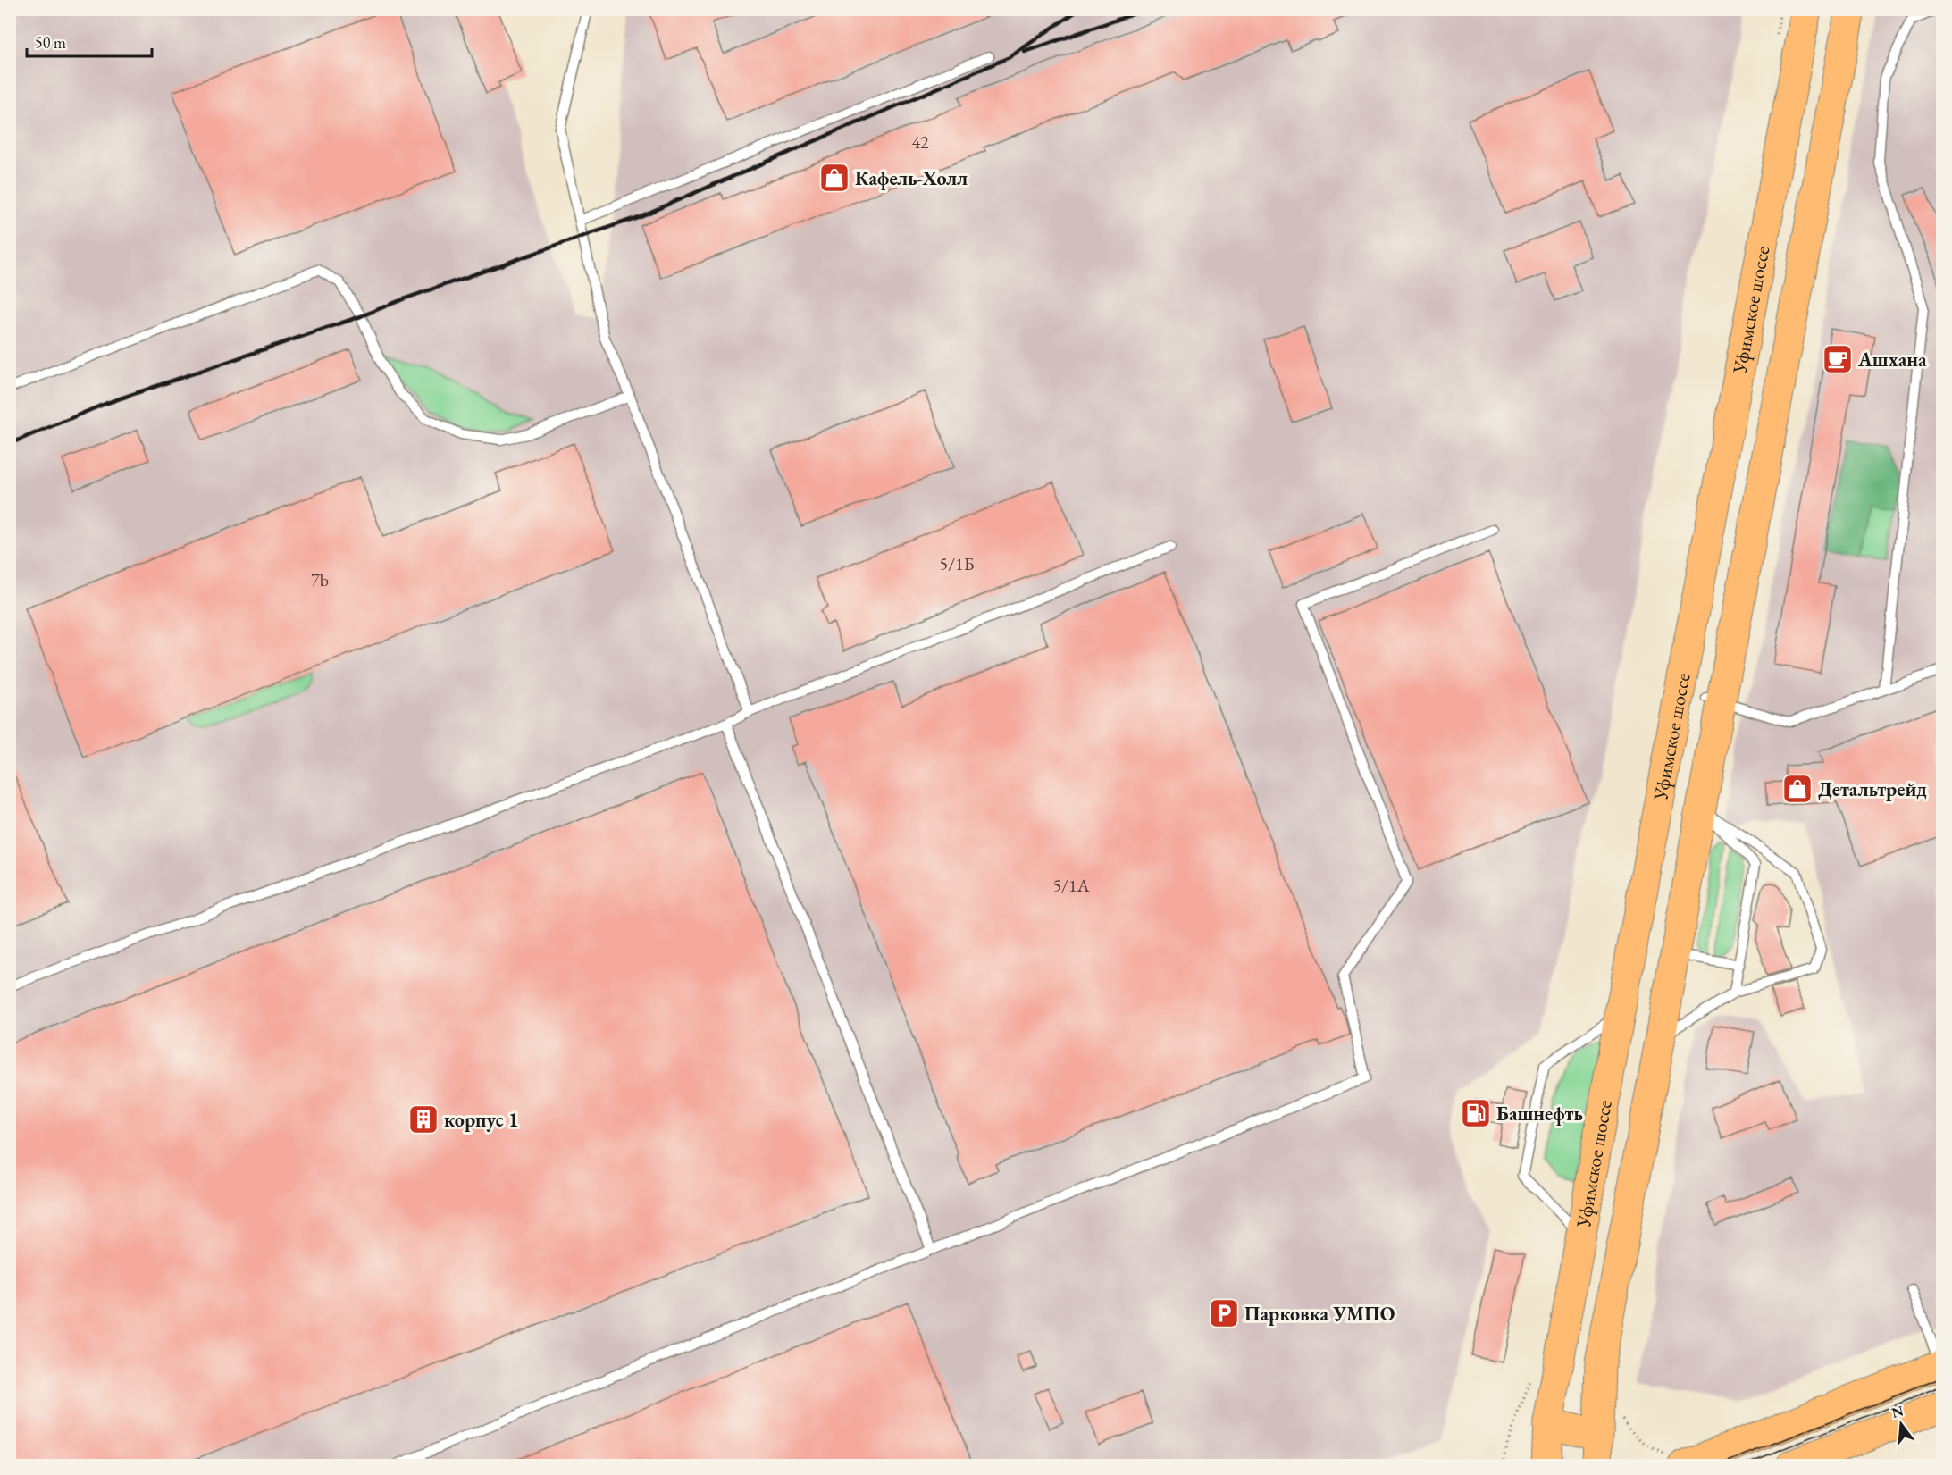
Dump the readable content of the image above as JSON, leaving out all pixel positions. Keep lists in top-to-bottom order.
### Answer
{
  "streets": {
    "main road": ["Уфимское шоссе"]
  },
  "places": {
    "shop": ["Кафель-Холл", "Детальтрейд"],
    "cafe": ["Ашхана"],
    "fuel station": ["Башнефть"],
    "building": ["корпус 1"],
    "parking": ["Парковка УМПО"]
  },
  "house_numbers": [
    "42",
    "5/1Б",
    "7b",
    "5/1А"
  ],
  "scale_bar": "50 m",
  "north": "top"
}
